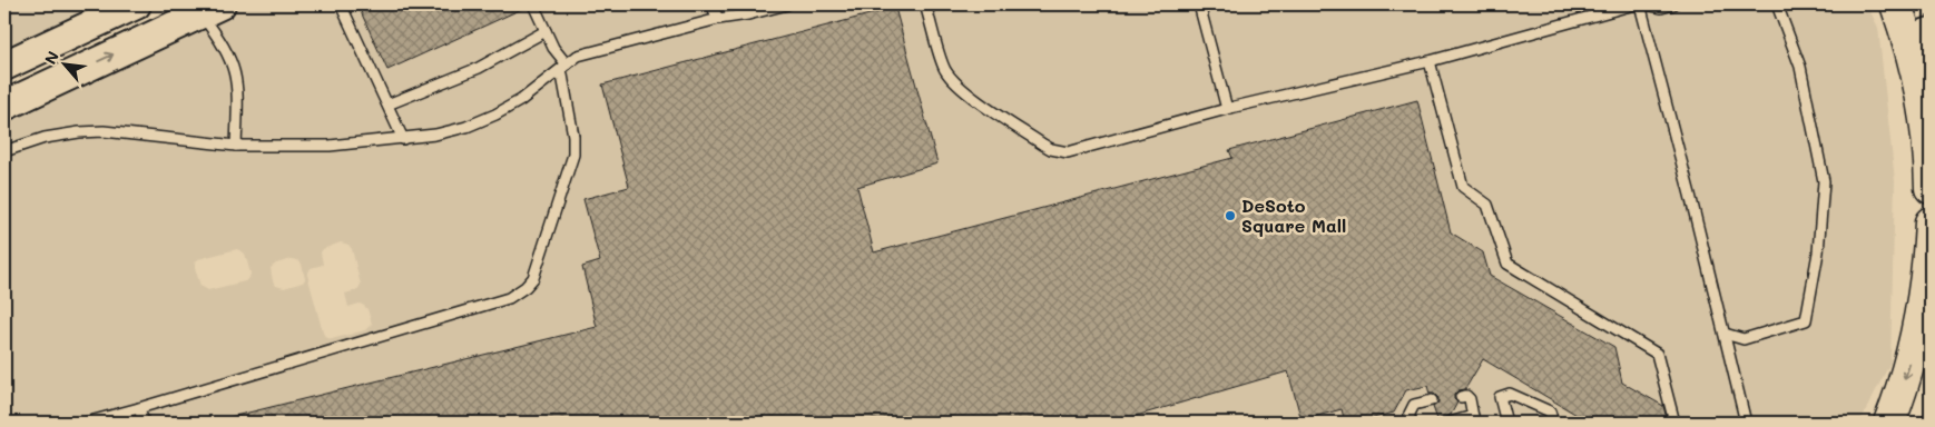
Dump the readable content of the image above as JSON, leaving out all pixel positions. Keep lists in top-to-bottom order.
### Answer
{
  "places": ["DeSoto Square Mall"],
  "north": "top left"
}
